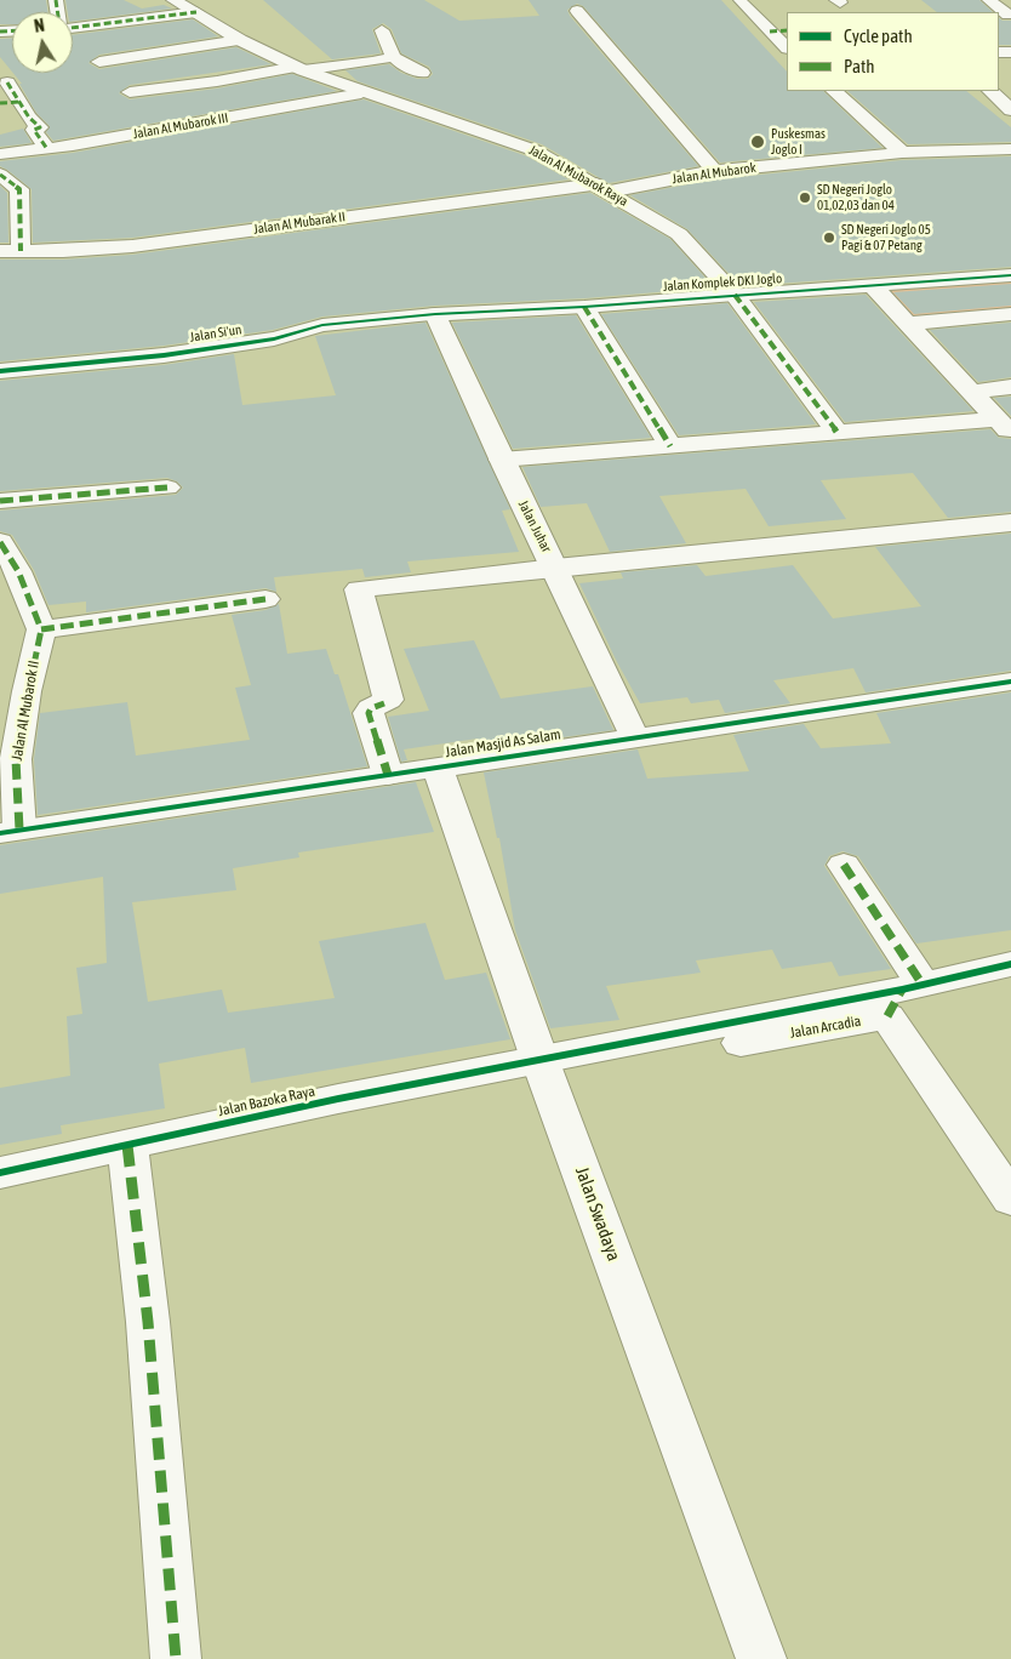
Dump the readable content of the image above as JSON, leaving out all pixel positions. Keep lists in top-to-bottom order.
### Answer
{
  "streets": {
    "street": [
      "Jalan Al Mubarok III",
      "Jalan Al Mubarok",
      "Jalan Al Mubarok Raya",
      "Jalan Al Mubarak II",
      "Jalan Komplek DKI Joglo",
      "Jalan Si'un",
      "Jalan Juhar",
      "Jalan Al Mubarok II",
      "Jalan Masjid As Salam",
      "Jalan Arcadia",
      "Jalan Bazoka Raya",
      "Jalan Swadaya"
    ]
  },
  "crossings": [
    ["Jalan Al Mubarok III", "Jalan Al Mubarok Raya"],
    ["Jalan Al Mubarok", "Jalan Al Mubarok Raya"],
    ["Jalan Al Mubarok", "Jalan Al Mubarak II"],
    ["Jalan Al Mubarok Raya", "Jalan Al Mubarak II"],
    ["Jalan Al Mubarok Raya", "Jalan Komplek DKI Joglo"],
    ["Jalan Komplek DKI Joglo", "Jalan Si'un"],
    ["Jalan Komplek DKI Joglo", "Jalan Juhar"],
    ["Jalan Si'un", "Jalan Juhar"],
    ["Jalan Juhar", "Jalan Masjid As Salam"],
    ["Jalan Al Mubarok II", "Jalan Masjid As Salam"],
    ["Jalan Masjid As Salam", "Jalan Swadaya"],
    ["Jalan Arcadia", "Jalan Bazoka Raya"],
    ["Jalan Arcadia", "Jalan Swadaya"],
    ["Jalan Bazoka Raya", "Jalan Swadaya"]
  ],
  "places": ["Puskesmas Joglo I", "SD Negeri Joglo 01,02,03 dan 04", "SD Negeri Joglo 05 Pagi & 07 Petang"],
  "legend": ["Cycle path", "Path"],
  "north": "top"
}
